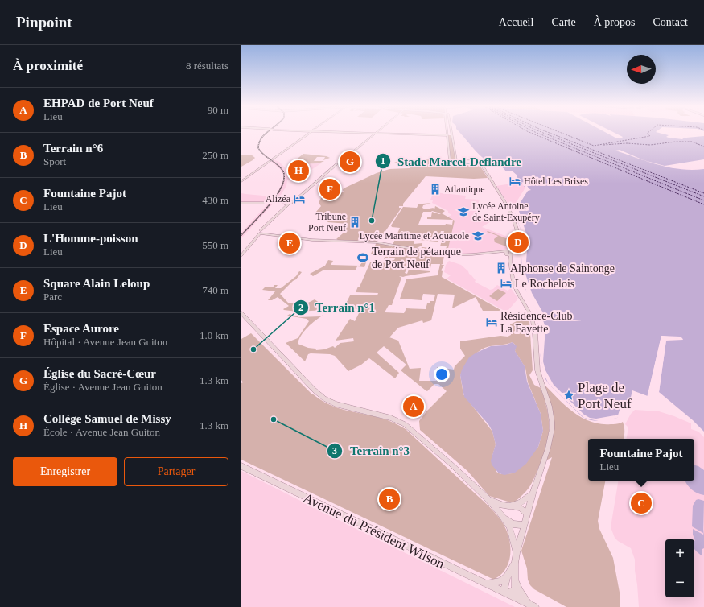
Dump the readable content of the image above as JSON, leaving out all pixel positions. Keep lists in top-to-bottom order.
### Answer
{
  "streets": {
    "street": ["Avenue du Président Wilson"]
  },
  "places": {
    "hotel": [
      "Hôtel Les Brises",
      "Alizéa",
      "Le Rochelois",
      "Résidence-Club La Fayette"
    ],
    "building": ["Atlantique", "Tribune Port Neuf", "Alphonse de Saintonge"],
    "school or university": ["Lycée Antoine de Saint-Exupéry", "Lycée Maritime et Aquacole"],
    "other": ["Stade Marcel-Deflandre", "Terrain n°1", "Terrain n°3"],
    "sports": ["Terrain de pétanque de Port Neuf"],
    "place": ["Plage de Port Neuf"]
  },
  "north": "left",
  "page": {
    "header": "Pinpoint",
    "nav": [
      "Accueil",
      "Carte",
      "À propos",
      "Contact"
    ],
    "heading": ["À proximité", "8 résultats"],
    "list": [
      {
        "mark": "A",
        "name": "EHPAD de Port Neuf",
        "note": "Lieu",
        "value": "90 m"
      },
      {
        "mark": "B",
        "name": "Terrain n°6",
        "note": "Sport",
        "value": "250 m"
      },
      {
        "mark": "C",
        "name": "Fountaine Pajot",
        "note": "Lieu",
        "value": "430 m"
      },
      {
        "mark": "D",
        "name": "L'Homme-poisson",
        "note": "Lieu",
        "value": "550 m"
      },
      {
        "mark": "E",
        "name": "Square Alain Leloup",
        "note": "Parc",
        "value": "740 m"
      },
      {
        "mark": "F",
        "name": "Espace Aurore",
        "note": "Hôpital · Avenue Jean Guiton",
        "value": "1.0 km"
      },
      {
        "mark": "G",
        "name": "Église du Sacré-Cœur",
        "note": "Église · Avenue Jean Guiton",
        "value": "1.3 km"
      },
      {
        "mark": "H",
        "name": "Collège Samuel de Missy",
        "note": "École · Avenue Jean Guiton",
        "value": "1.3 km"
      }
    ],
    "pins": [
      "G",
      "H",
      "F",
      "D",
      "E",
      "A",
      "B",
      "C"
    ],
    "popup": ["Fountaine Pajot", "Lieu"],
    "buttons": ["Enregistrer", "Partager"],
    "map_buttons": ["+", "−"]
  }
}
